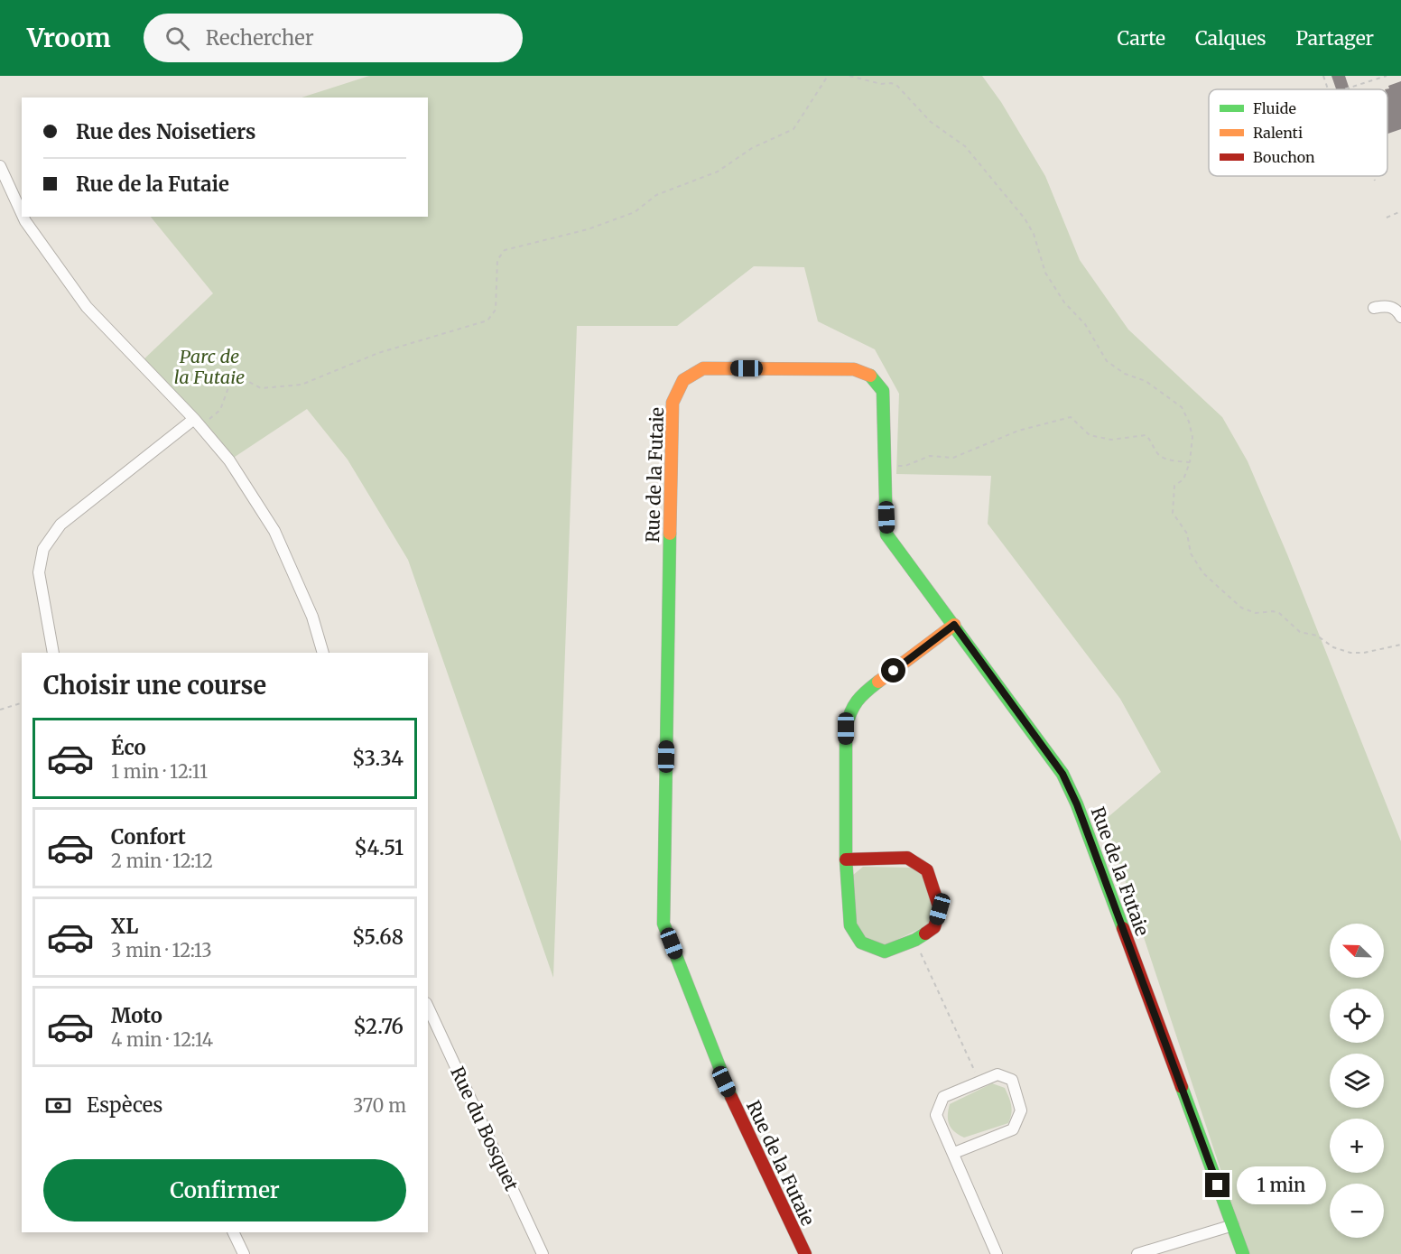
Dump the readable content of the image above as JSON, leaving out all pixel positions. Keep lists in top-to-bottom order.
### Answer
{
  "streets": {
    "street": ["Rue de la Futaie", "Rue du Bosquet"]
  },
  "parks": ["Parc de la Futaie"],
  "legend": ["Fluide", "Ralenti", "Bouchon"],
  "north": "top left",
  "page": {
    "header": "Vroom",
    "search": "Rechercher",
    "nav": ["Carte", "Calques", "Partager"],
    "banner": ["Rue des Noisetiers", "Rue de la Futaie"],
    "heading": "Choisir une course",
    "list": [
      {
        "name": "Éco",
        "note": "1 min · 12:11",
        "value": "$3.34"
      },
      {
        "name": "Confort",
        "note": "2 min · 12:12",
        "value": "$4.51"
      },
      {
        "name": "XL",
        "note": "3 min · 12:13",
        "value": "$5.68"
      },
      {
        "name": "Moto",
        "note": "4 min · 12:14",
        "value": "$2.76"
      }
    ],
    "map_buttons": ["+", "−"],
    "pay": ["Espèces", "370 m"],
    "buttons": "Confirmer",
    "bubble": "1 min"
  }
}
